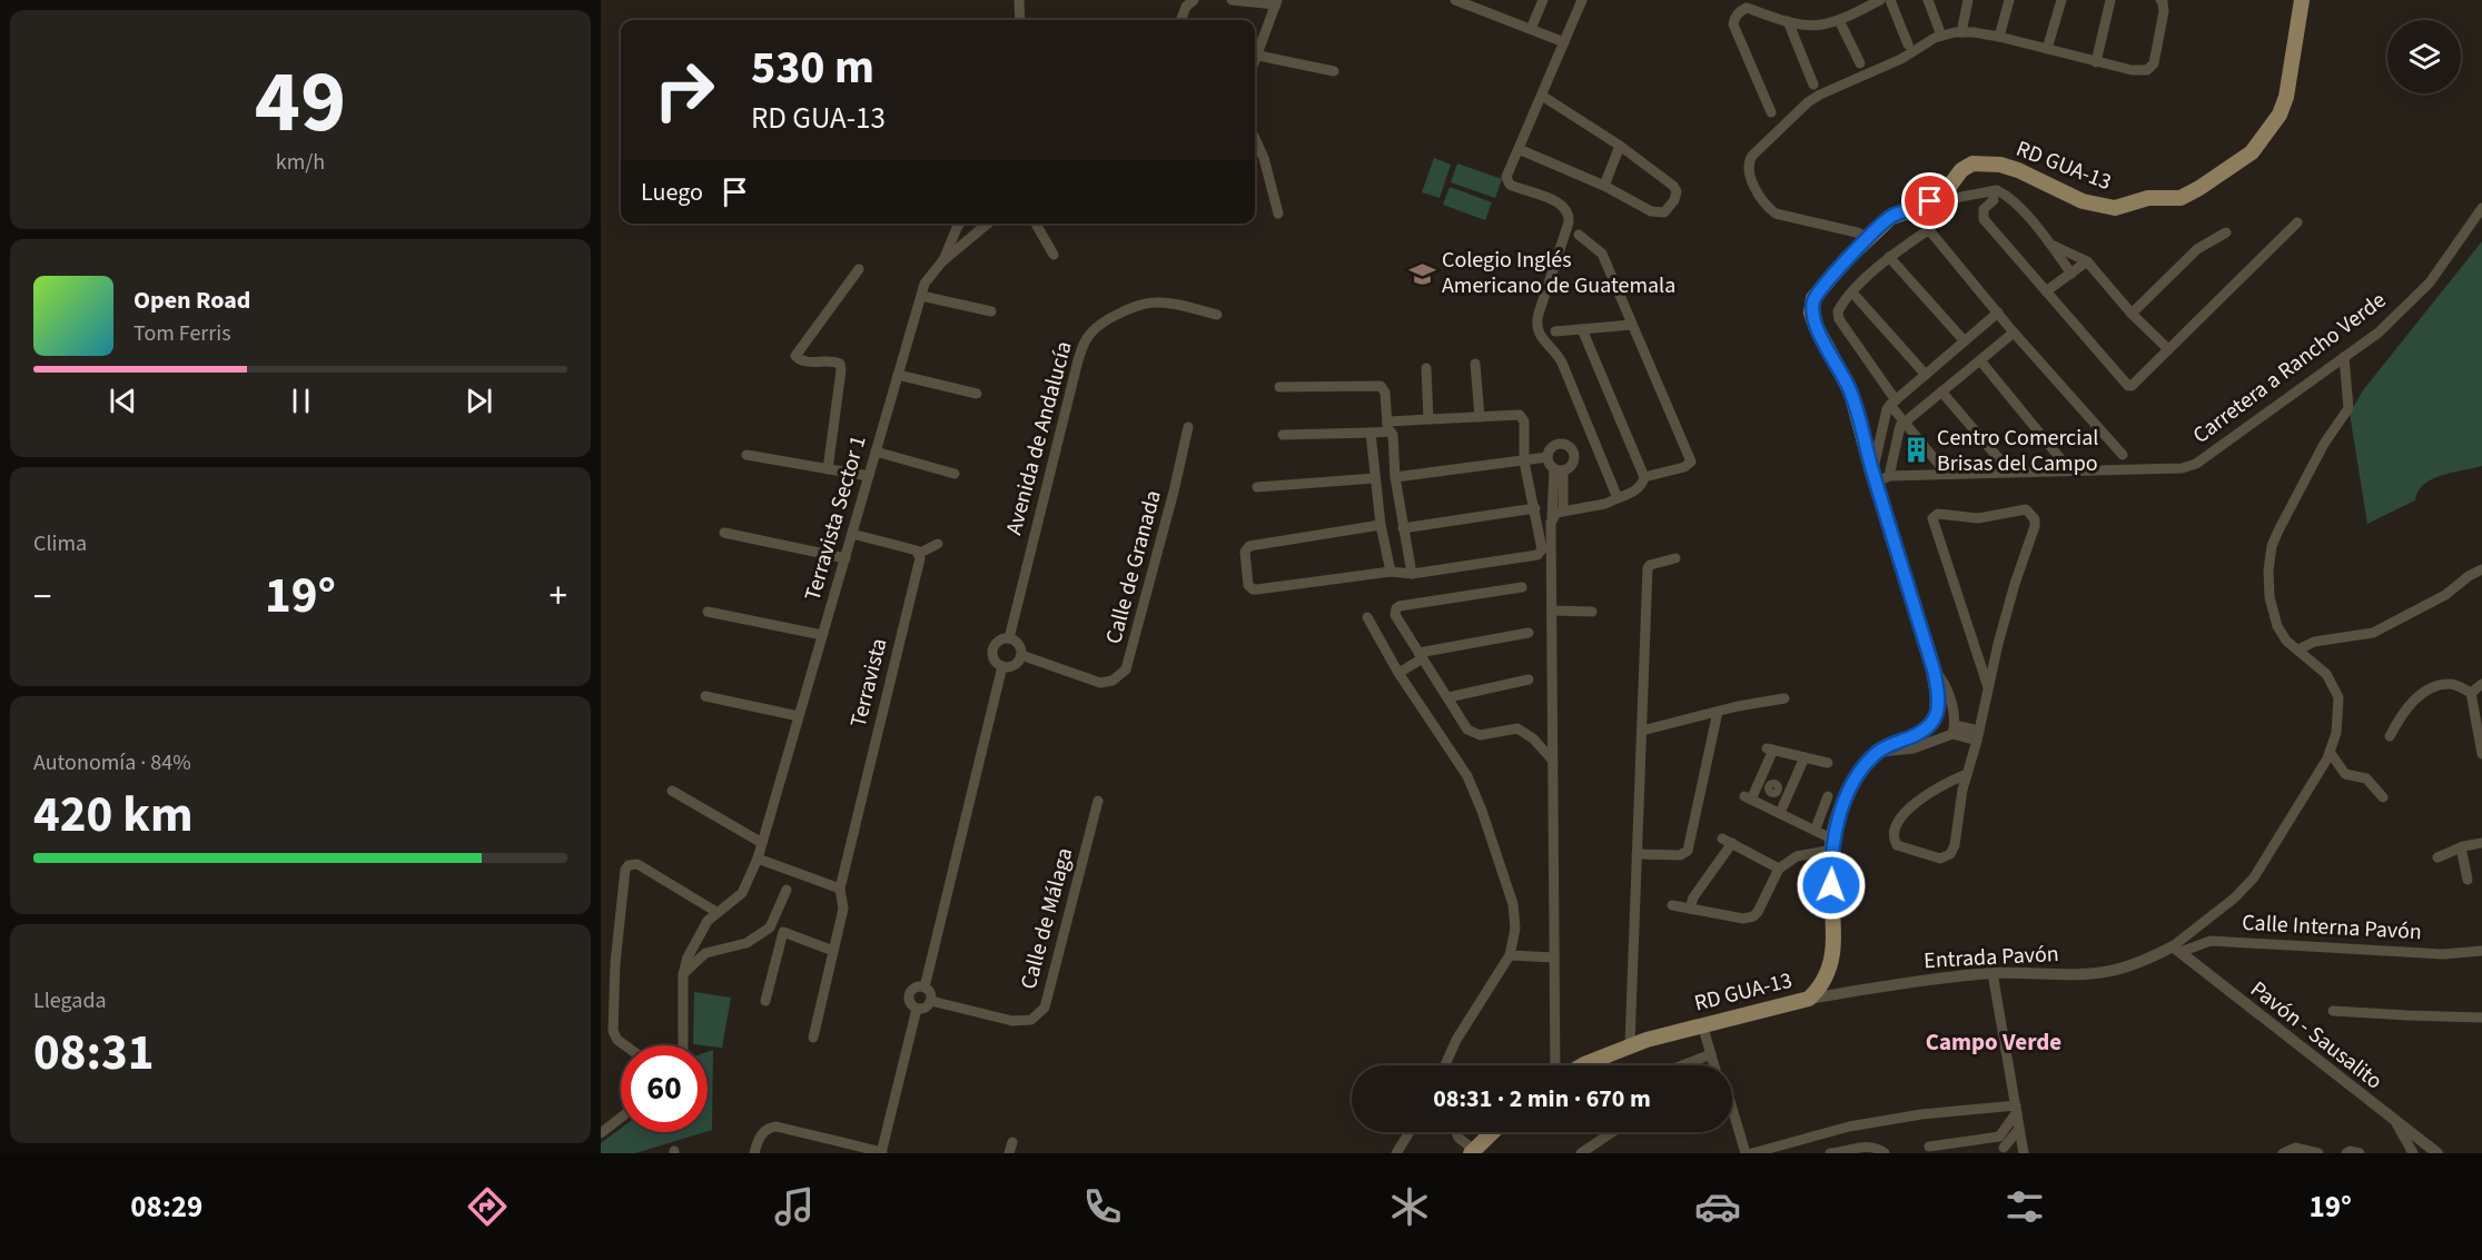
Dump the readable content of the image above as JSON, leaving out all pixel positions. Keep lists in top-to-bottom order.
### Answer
{
  "streets": {
    "main road": ["RD GUA-13"],
    "street": [
      "Carretera a Rancho Verde",
      "Avenida de Andalucía",
      "Terravista Sector 1",
      "Calle de Granada",
      "Terravista",
      "Calle de Málaga",
      "Calle Interna Pavón",
      "Entrada Pavón",
      "Pavón - Sausalito"
    ]
  },
  "crossings": [
    ["RD GUA-13", "Carretera a Rancho Verde"],
    ["RD GUA-13", "Entrada Pavón"],
    ["Avenida de Andalucía", "Calle de Granada"],
    ["Calle Interna Pavón", "Entrada Pavón"],
    ["Calle Interna Pavón", "Pavón - Sausalito"],
    ["Entrada Pavón", "Pavón - Sausalito"]
  ],
  "districts": ["Campo Verde"],
  "places": {
    "school or university": ["Colegio Inglés Americano de Guatemala"],
    "building": ["Centro Comercial Brisas del Campo"]
  },
  "page": {
    "tile": [
      ["49", "km/h"],
      "Clima",
      ["Autonomía · 84%", "420 km"],
      ["Llegada", "08:31"]
    ],
    "turn": ["530 m", "RD GUA-13"],
    "then": "Luego",
    "song": ["Open Road", "Tom Ferris"],
    "heat": ["−", "19°", "+"],
    "limit": "60",
    "trip": "08:31 · 2 min · 670 m",
    "tabs": ["08:29", "19°"]
  }
}
